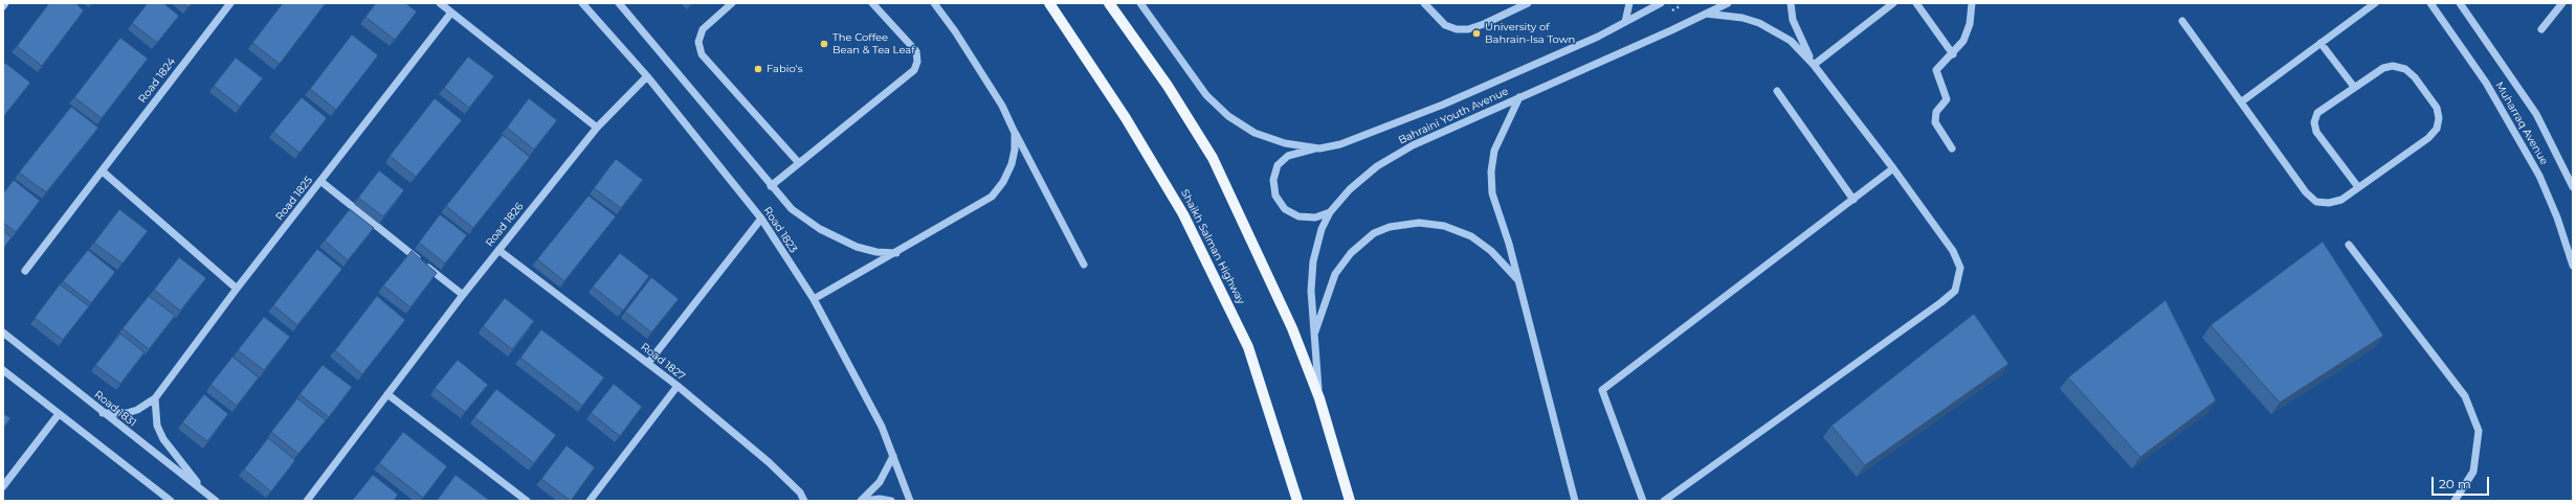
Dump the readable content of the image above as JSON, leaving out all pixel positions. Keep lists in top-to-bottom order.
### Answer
{
  "streets": {
    "main road": ["Shaikh Salman Highway"],
    "street": [
      "Road 1824",
      "Bahraini Youth Avenue",
      "Muharraq Avenue",
      "Road 1825",
      "Road 1826",
      "Road 1823",
      "Road 1827",
      "Road 1831"
    ]
  },
  "crossings": [
    ["Road 1825", "Road 1831"],
    ["Road 1826", "Road 1823"],
    ["Road 1826", "Road 1827"]
  ],
  "places": ["University of Bahrain-Isa Town", "The Coffee Bean & Tea Leaf", "Fabio's"],
  "scale_bar": "20 m"
}
